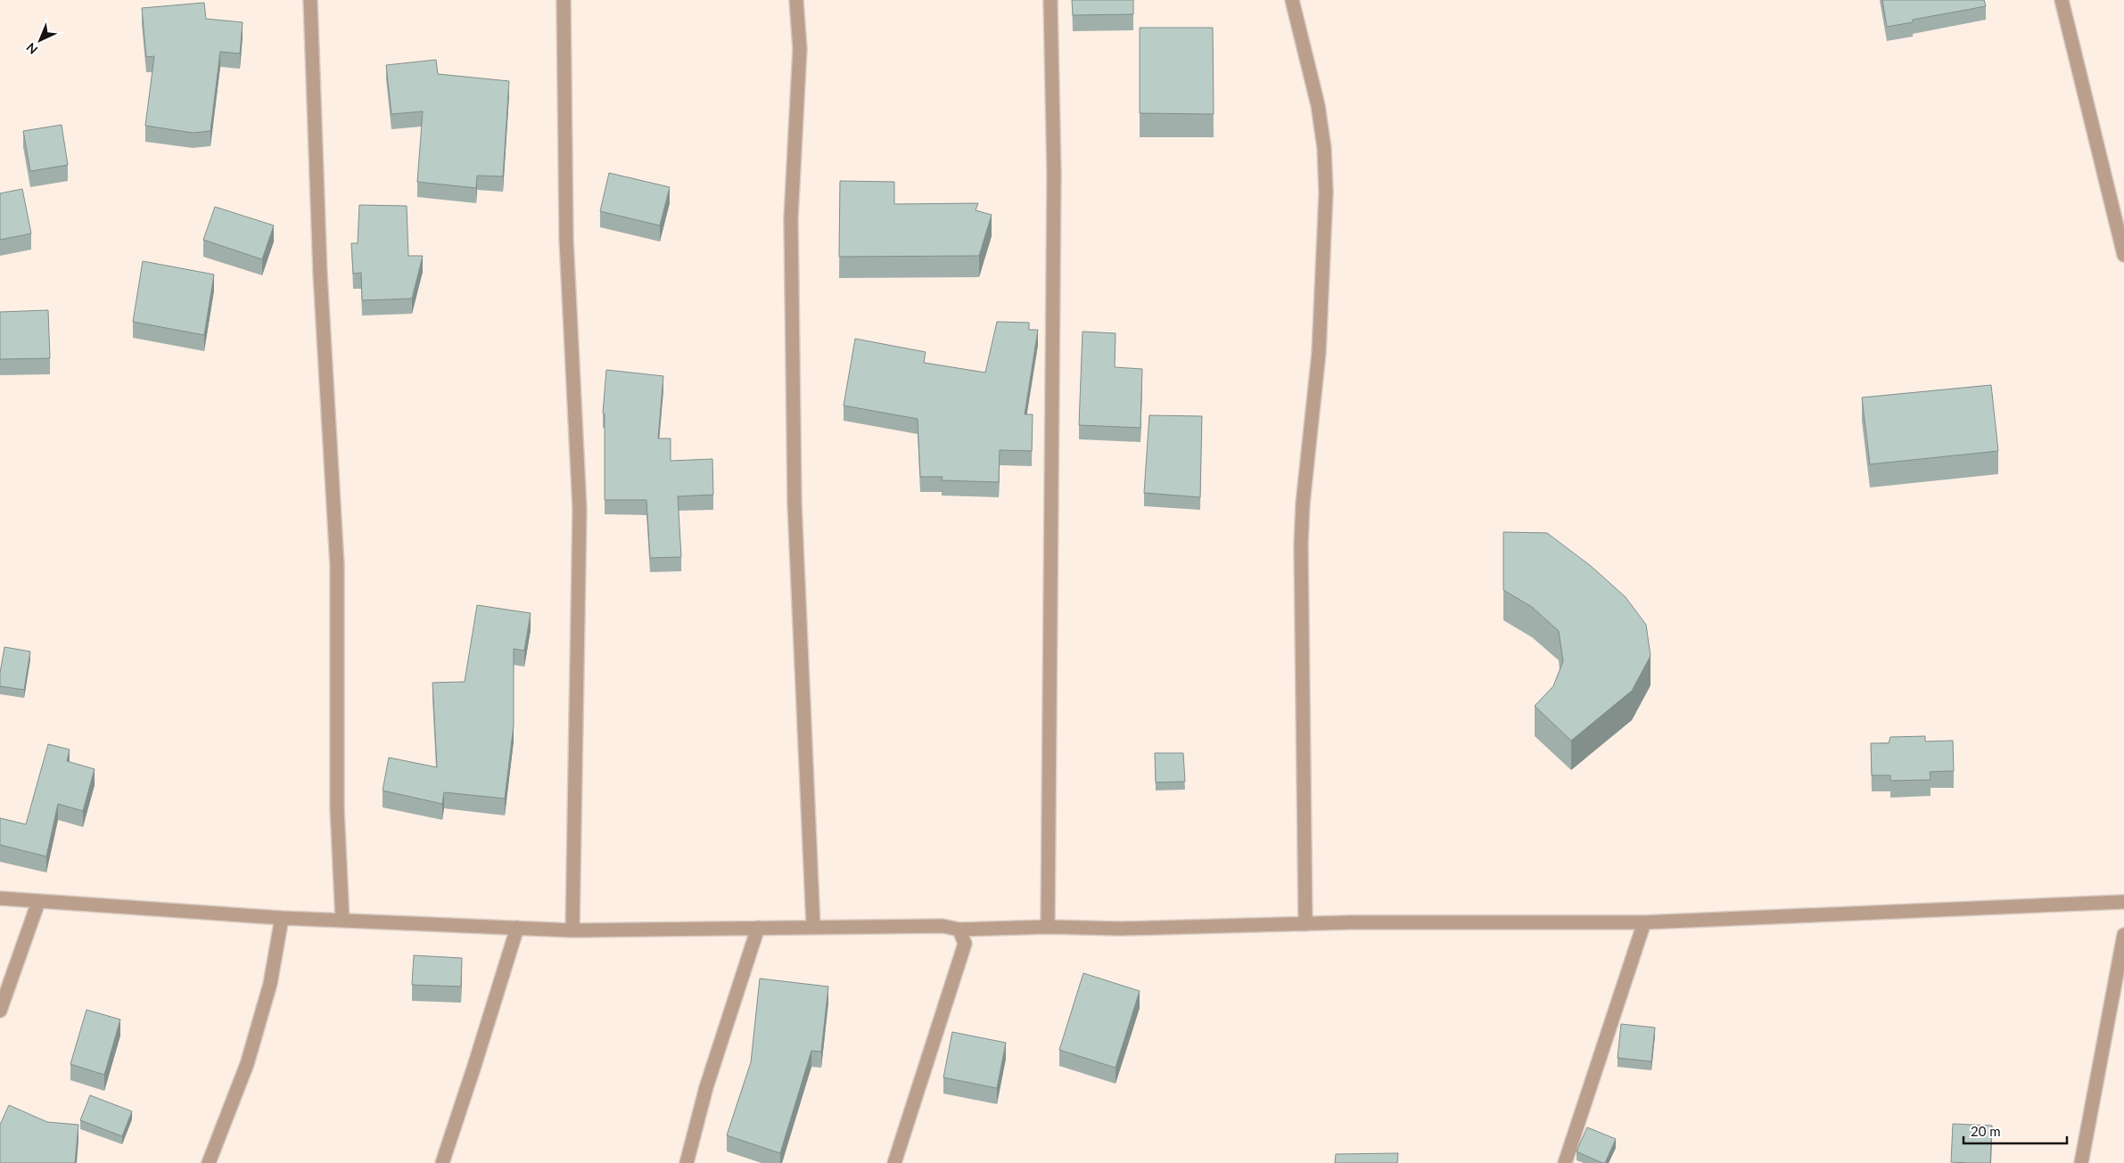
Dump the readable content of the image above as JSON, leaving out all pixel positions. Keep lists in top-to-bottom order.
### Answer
{
  "scale_bar": "20 m",
  "north": "bottom left"
}
